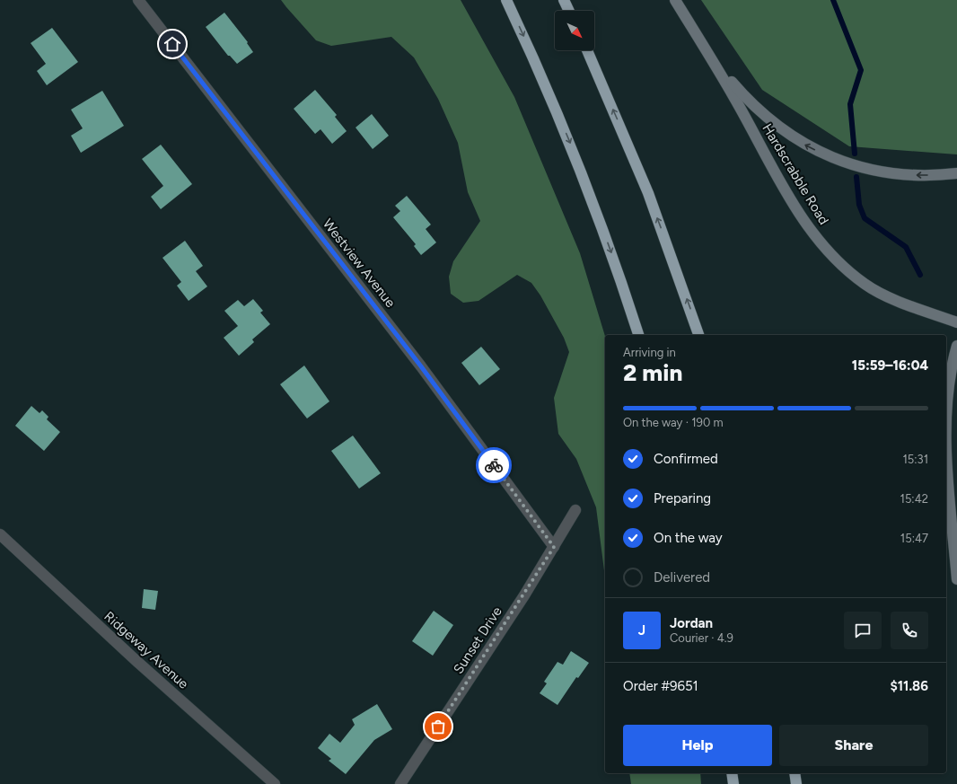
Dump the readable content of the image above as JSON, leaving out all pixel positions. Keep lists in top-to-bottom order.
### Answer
{
  "streets": {
    "main road": ["Hardscrabble Road"],
    "street": ["Westview Avenue", "Sunset Drive", "Ridgeway Avenue"]
  },
  "crossings": [
    ["Westview Avenue", "Sunset Drive"]
  ],
  "north": "bottom right",
  "page": {
    "heading": ["2 min", "Arriving in", "15:59–16:04"],
    "panel": [
      "Jordan",
      "Courier · 4.9",
      "Order #9651",
      "$11.86"
    ],
    "bar": "On the way · 190 m",
    "list": [
      ["Confirmed", "15:31"],
      ["Preparing", "15:42"],
      ["On the way", "15:47"],
      "Delivered"
    ],
    "round": "J",
    "buttons": ["Help", "Share"]
  }
}
